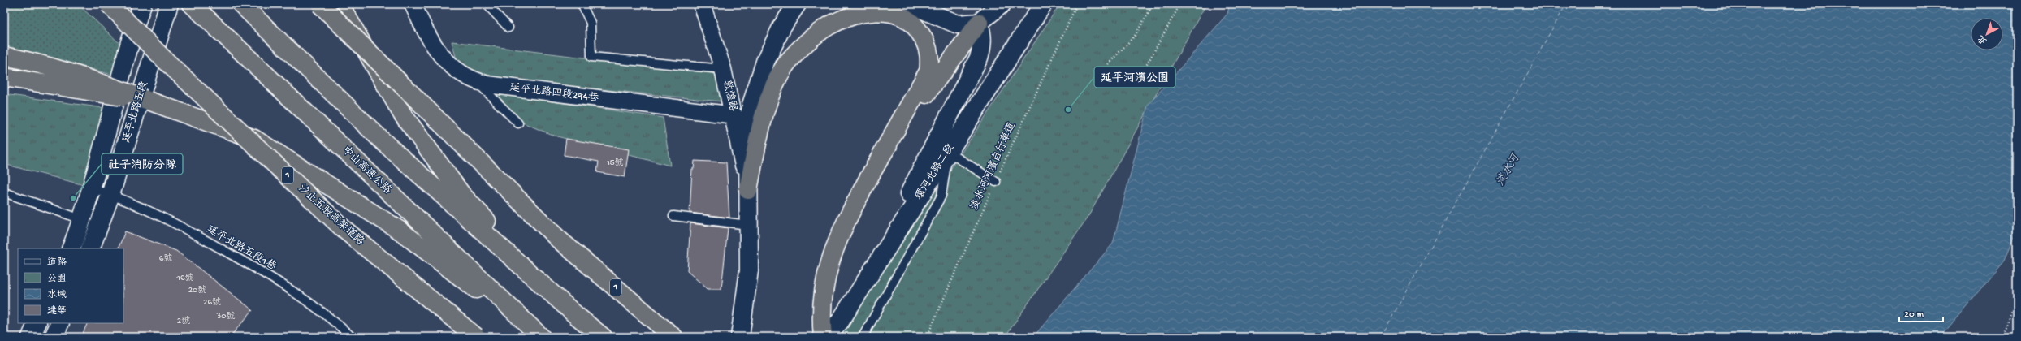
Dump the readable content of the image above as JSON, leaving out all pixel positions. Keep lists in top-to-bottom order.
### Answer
{
  "streets": {
    "highway": ["中山高速公路", "1", "汐止五股高架道路"],
    "main road": ["延平北路五段", "環河北路二段"],
    "street": ["延平北路四段294巷", "敦煌路"],
    "lane": ["延平北路五段1巷"],
    "path": ["淡水河河濱自行車道"]
  },
  "crossings": [
    ["延平北路四段294巷", "敦煌路"],
    ["延平北路五段", "延平北路五段1巷"]
  ],
  "water": ["淡水河"],
  "places": ["延平河濱公園", "社子消防分隊"],
  "house_numbers": [
    "15號",
    "6號",
    "16號",
    "20號",
    "26號",
    "30號",
    "2號"
  ],
  "legend": [
    "道路",
    "公園",
    "水域",
    "建築"
  ],
  "scale_bar": "20 m",
  "north": "bottom left"
}
